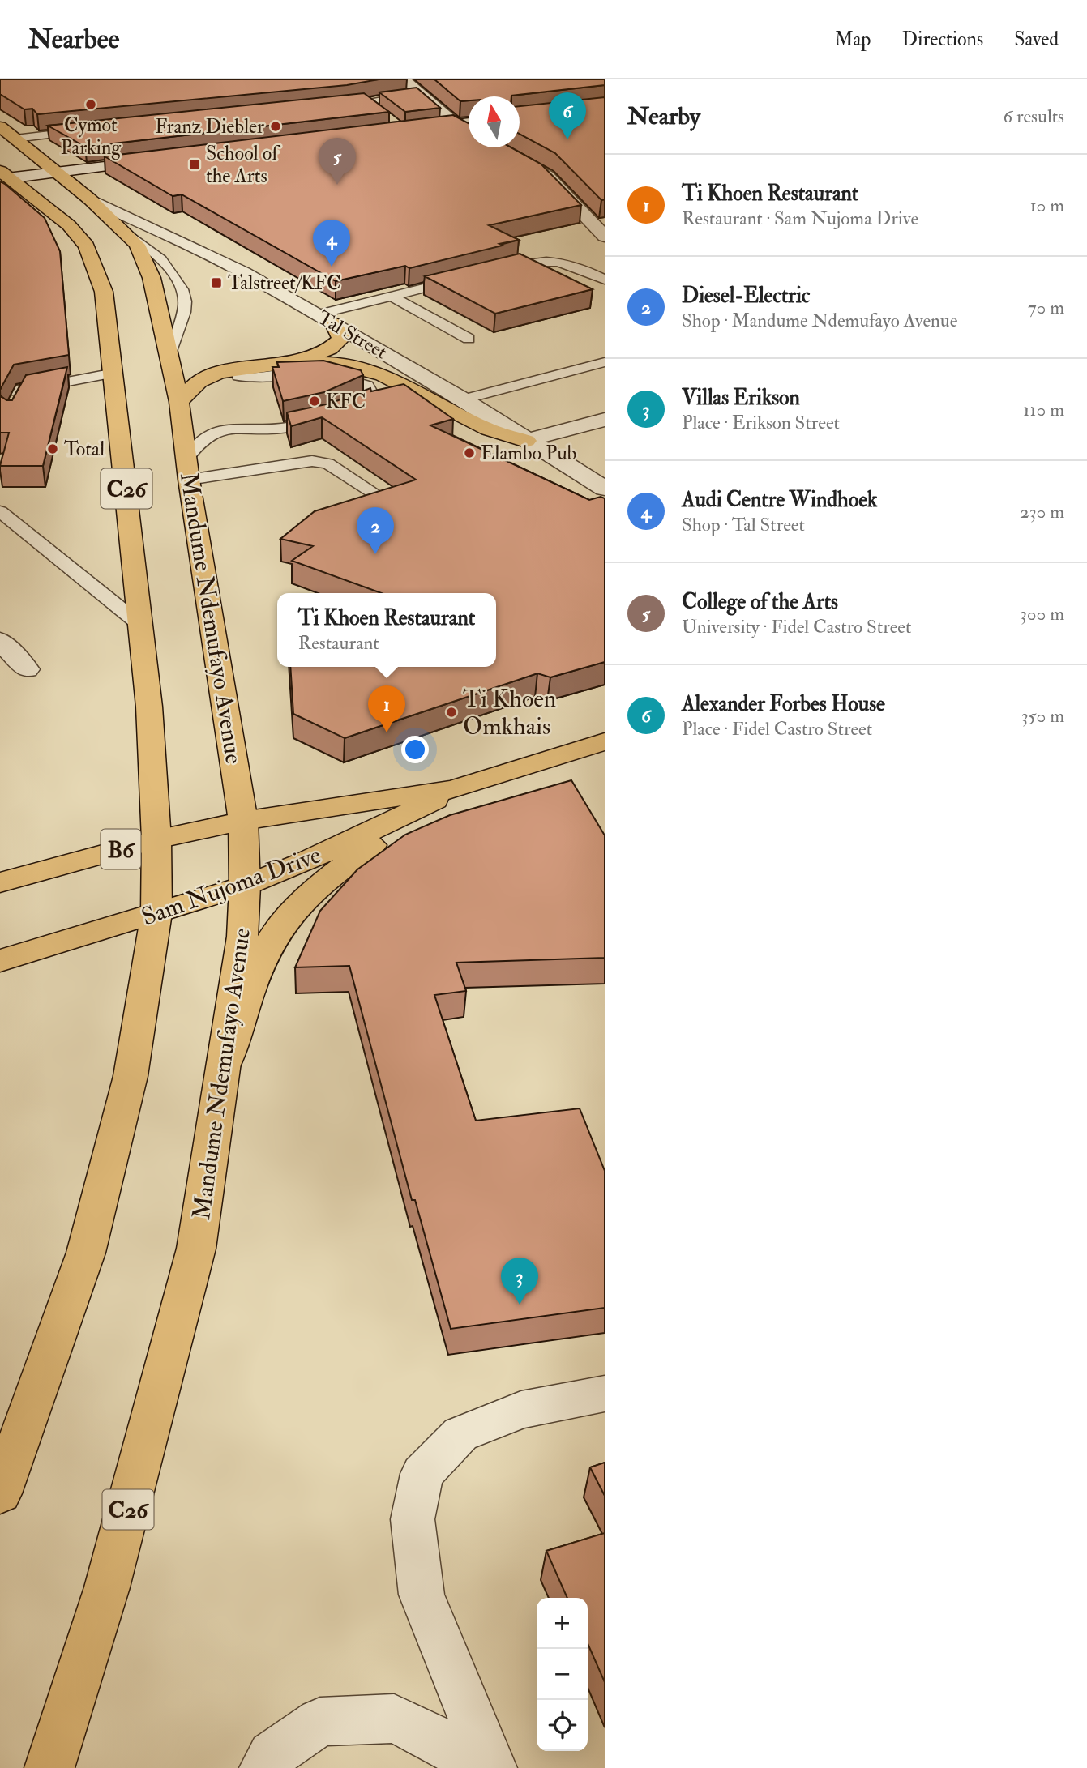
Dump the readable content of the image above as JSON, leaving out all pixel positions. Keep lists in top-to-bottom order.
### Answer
{
  "streets": {
    "main road": [
      "C26",
      "Mandume Ndemufayo Avenue",
      "B6",
      "Sam Nujoma Drive"
    ],
    "street": ["Tal Street"]
  },
  "crossings": [
    ["Tal Street", "Mandume Ndemufayo Avenue"],
    ["C26", "Sam Nujoma Drive"],
    ["Mandume Ndemufayo Avenue", "Sam Nujoma Drive"]
  ],
  "places": {
    "other": [
      "Cymot Parking",
      "Franz Diebler",
      "KFC",
      "Total",
      "Elambo Pub",
      "Ti Khoen Omkhais"
    ],
    "transit": ["School of the Arts", "Talstreet/KFC"]
  },
  "north": "top",
  "page": {
    "header": "Nearbee",
    "nav": ["Map", "Directions", "Saved"],
    "heading": ["Nearby", "6 results"],
    "pins": [
      "6",
      "5",
      "4",
      "2",
      "1",
      "3"
    ],
    "list": [
      {
        "mark": "1",
        "name": "Ti Khoen Restaurant",
        "note": "Restaurant · Sam Nujoma Drive",
        "value": "10 m"
      },
      {
        "mark": "2",
        "name": "Diesel-Electric",
        "note": "Shop · Mandume Ndemufayo Avenue",
        "value": "70 m"
      },
      {
        "mark": "3",
        "name": "Villas Erikson",
        "note": "Place · Erikson Street",
        "value": "110 m"
      },
      {
        "mark": "4",
        "name": "Audi Centre Windhoek",
        "note": "Shop · Tal Street",
        "value": "230 m"
      },
      {
        "mark": "5",
        "name": "College of the Arts",
        "note": "University · Fidel Castro Street",
        "value": "300 m"
      },
      {
        "mark": "6",
        "name": "Alexander Forbes House",
        "note": "Place · Fidel Castro Street",
        "value": "350 m"
      }
    ],
    "popup": ["Ti Khoen Restaurant", "Restaurant"],
    "map_buttons": ["+", "−"]
  }
}
